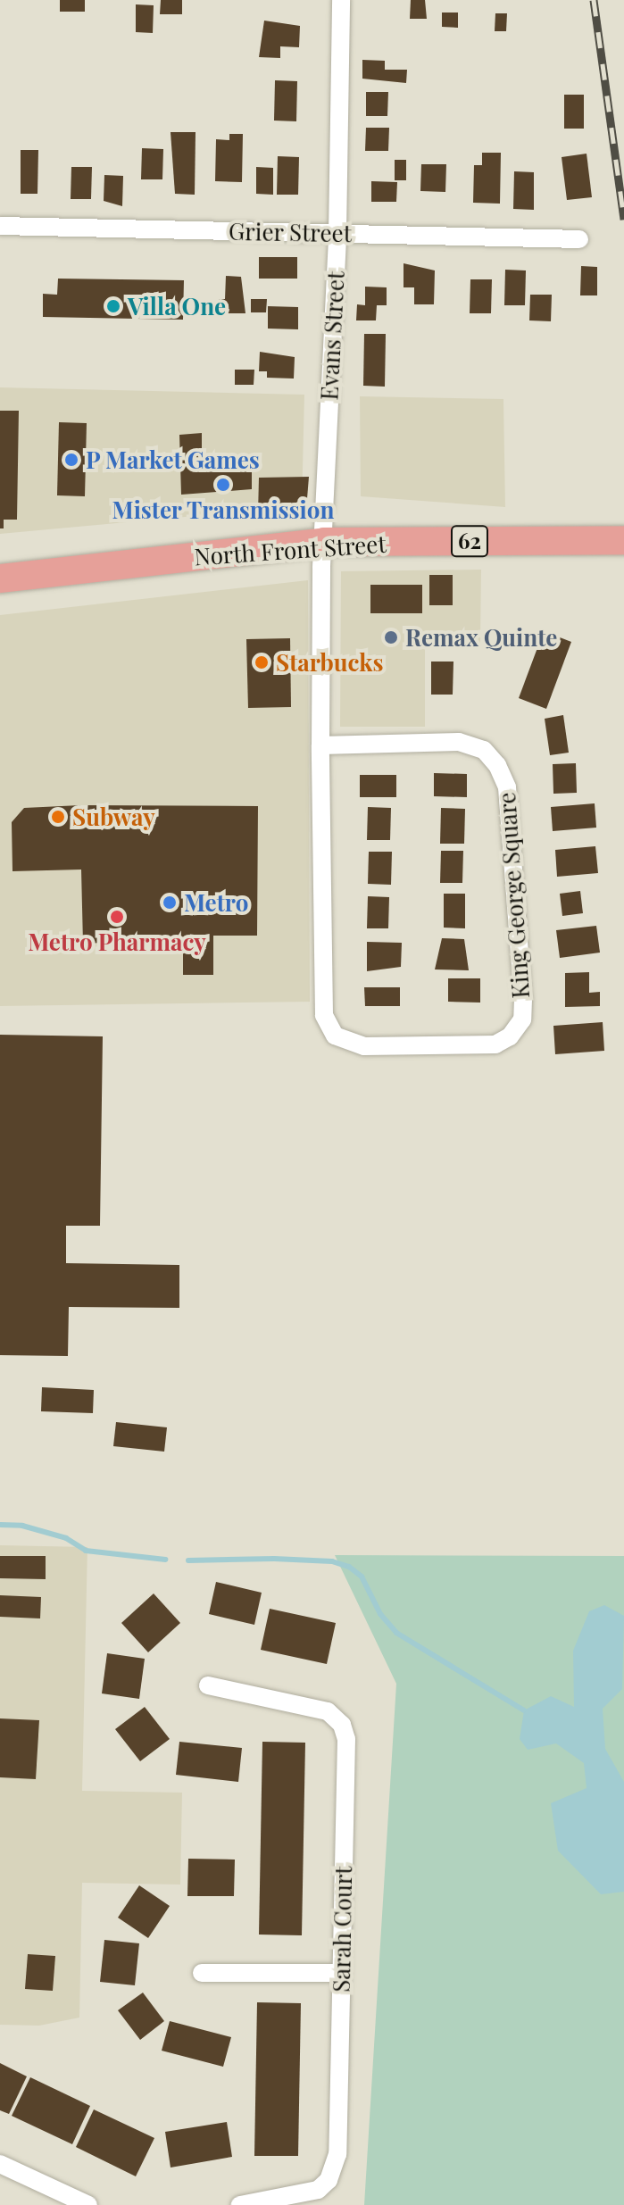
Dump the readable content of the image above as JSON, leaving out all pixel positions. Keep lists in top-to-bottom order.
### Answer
{
  "streets": {
    "main road": ["62", "North Front Street"],
    "street": [
      "Grier Street",
      "Evans Street",
      "King George Square",
      "Sarah Court"
    ]
  },
  "crossings": [
    ["Grier Street", "Evans Street"],
    ["Evans Street", "North Front Street"],
    ["Evans Street", "King George Square"],
    ["North Front Street", "King George Square"]
  ],
  "places": [
    "Villa One",
    "P Market Games",
    "Mister Transmission",
    "Remax Quinte",
    "Starbucks",
    "Subway",
    "Metro",
    "Metro Pharmacy"
  ]
}
